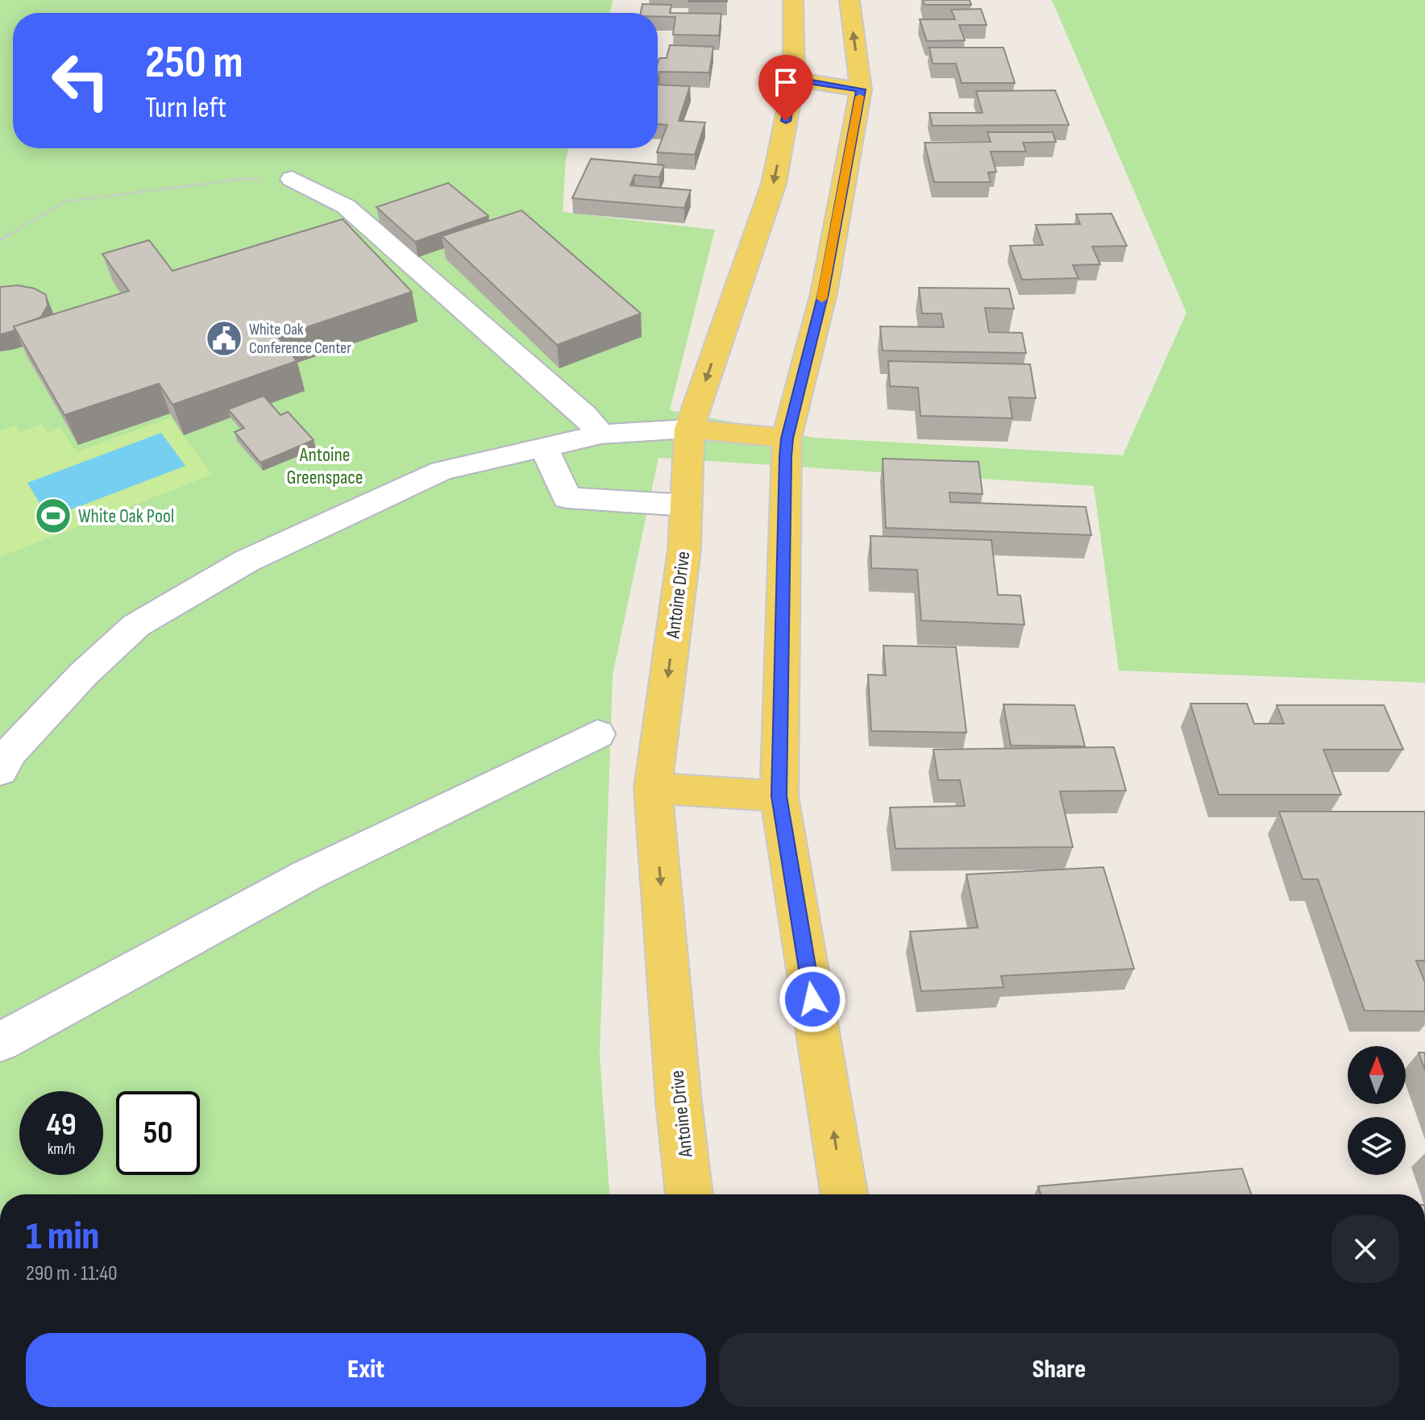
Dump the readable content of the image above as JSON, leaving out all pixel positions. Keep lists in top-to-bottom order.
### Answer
{
  "streets": {
    "main road": ["Antoine Drive"]
  },
  "parks": ["Antoine Greenspace"],
  "places": {
    "public building": ["White Oak Conference Center"],
    "sports": ["White Oak Pool"]
  },
  "north": "top",
  "page": {
    "turn": ["250 m", "Turn left"],
    "speed": "49 km/h",
    "limit": "50",
    "heading": ["1 min", "290 m · 11:40"],
    "buttons": ["Exit", "Share"]
  }
}
